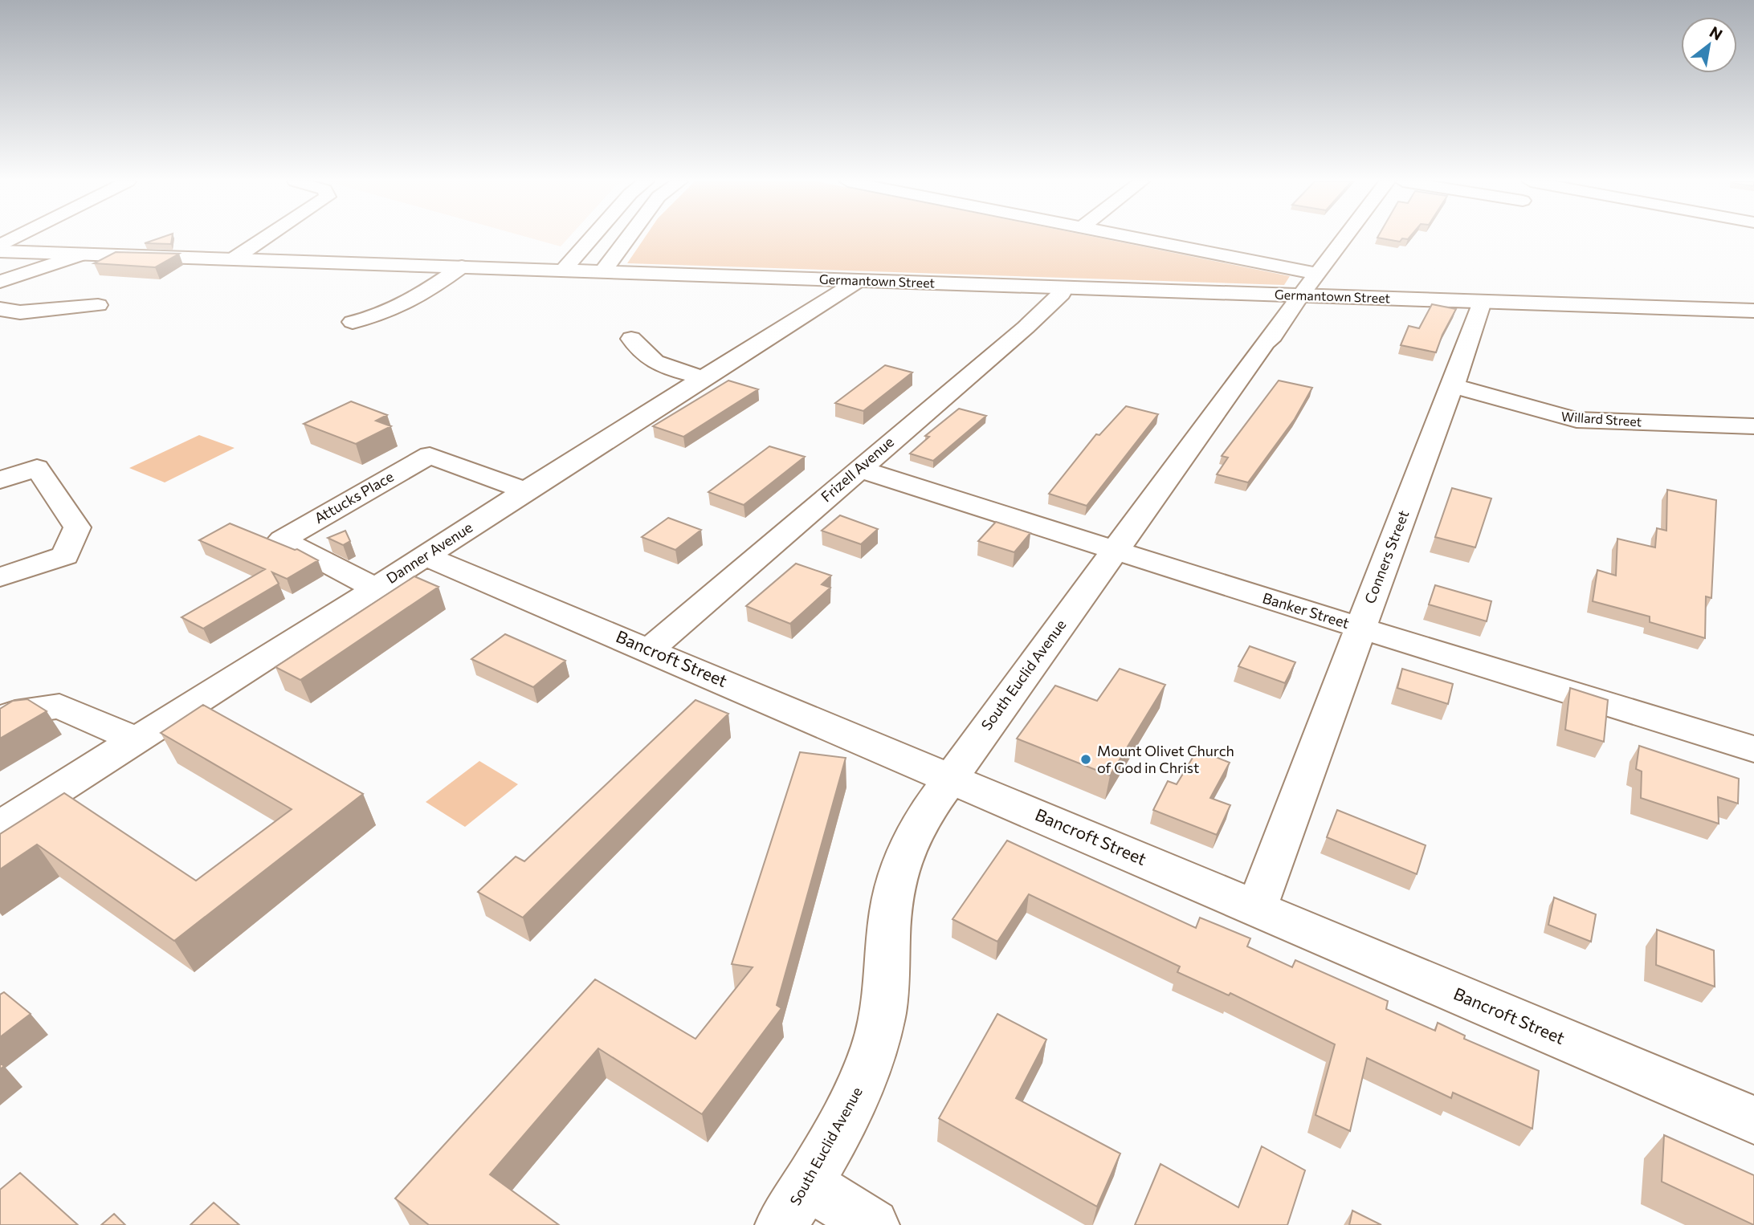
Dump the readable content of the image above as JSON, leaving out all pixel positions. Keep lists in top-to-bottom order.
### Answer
{
  "streets": {
    "main road": [
      "Germantown Street",
      "Willard Street",
      "Frizell Avenue",
      "Attucks Place",
      "Danner Avenue",
      "Conners Street",
      "Banker Street",
      "Bancroft Street",
      "South Euclid Avenue"
    ]
  },
  "crossings": [
    ["Germantown Street", "Frizell Avenue"],
    ["Germantown Street", "Danner Avenue"],
    ["Germantown Street", "Conners Street"],
    ["Germantown Street", "South Euclid Avenue"],
    ["Willard Street", "Conners Street"],
    ["Frizell Avenue", "Banker Street"],
    ["Frizell Avenue", "Bancroft Street"],
    ["Attucks Place", "Danner Avenue"],
    ["Danner Avenue", "Bancroft Street"],
    ["Conners Street", "Banker Street"],
    ["Conners Street", "Bancroft Street"],
    ["Banker Street", "South Euclid Avenue"],
    ["Bancroft Street", "South Euclid Avenue"]
  ],
  "places": ["Mount Olivet Church of God in Christ"],
  "north": "top right"
}
